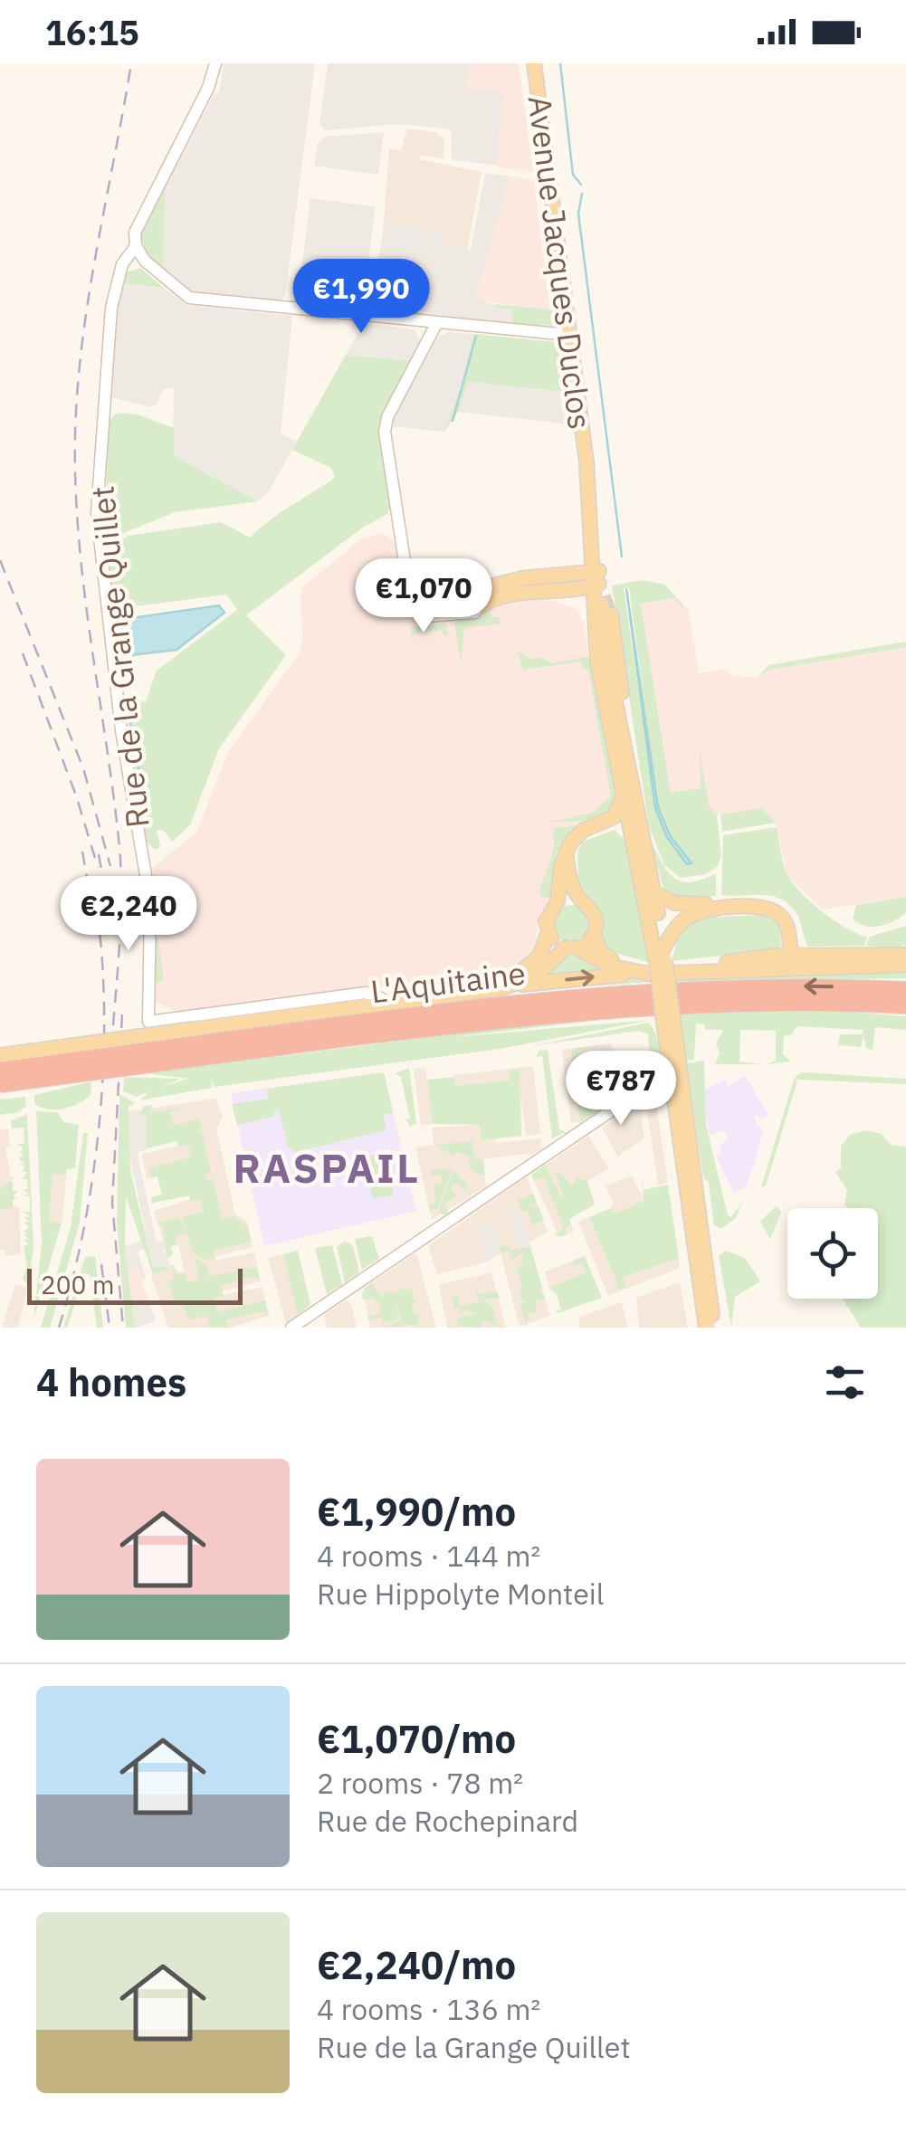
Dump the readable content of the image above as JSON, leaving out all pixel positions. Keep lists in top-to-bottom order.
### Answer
{
  "streets": {
    "highway": ["L'Aquitaine"],
    "main road": ["Avenue Jacques Duclos"],
    "street": ["Rue de la Grange Quillet"]
  },
  "districts": ["RASPAIL"],
  "scale_bar": "200 m",
  "page": {
    "status": "16:15",
    "price": [
      "€1,990",
      "€1,070",
      "€2,240",
      "€787"
    ],
    "scale": "200 m",
    "heading": "4 homes",
    "list": [
      {
        "name": "€1,990/mo",
        "note": "4 rooms · 144 m² · Rue Hippolyte Monteil"
      },
      {
        "name": "€1,070/mo",
        "note": "2 rooms · 78 m² · Rue de Rochepinard"
      },
      {
        "name": "€2,240/mo",
        "note": "4 rooms · 136 m² · Rue de la Grange Quillet"
      }
    ]
  }
}
